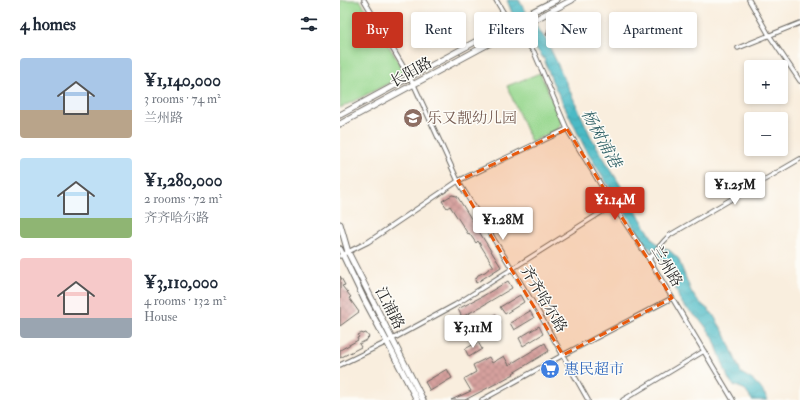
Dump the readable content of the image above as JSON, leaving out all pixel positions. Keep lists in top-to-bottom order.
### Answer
{
  "streets": {
    "main road": ["长阳路", "江浦路"],
    "street": ["兰州路", "齐齐哈尔路"]
  },
  "crossings": [
    ["长阳路", "齐齐哈尔路"]
  ],
  "water": ["杨树浦港"],
  "places": {
    "school or university": ["乐又靓幼儿园"],
    "supermarket": ["惠民超市"]
  },
  "page": {
    "heading": "4 homes",
    "chip": [
      "Buy",
      "Rent",
      "Filters",
      "New",
      "Apartment"
    ],
    "list": [
      {
        "name": "¥1,140,000",
        "note": "3 rooms · 74 m² · 兰州路"
      },
      {
        "name": "¥1,280,000",
        "note": "2 rooms · 72 m² · 齐齐哈尔路"
      },
      {
        "name": "¥3,110,000",
        "note": "4 rooms · 132 m² · House"
      }
    ],
    "map_buttons": ["+", "−"],
    "price": [
      "¥1.25M",
      "¥1.14M",
      "¥1.28M",
      "¥3.11M"
    ]
  }
}
